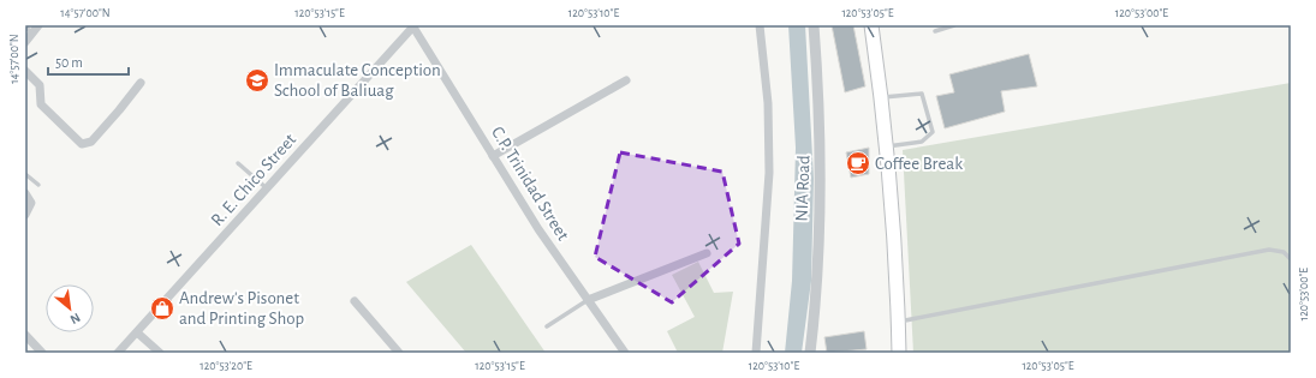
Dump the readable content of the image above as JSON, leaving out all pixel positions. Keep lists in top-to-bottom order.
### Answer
{
  "streets": {
    "street": ["R. E. Chico Street", "C.P. Trinidad Street", "NIA Road"]
  },
  "crossings": [
    ["R. E. Chico Street", "C.P. Trinidad Street"]
  ],
  "places": {
    "school or university": ["Immaculate Conception School of Baliuag"],
    "cafe": ["Coffee Break"],
    "shop": ["Andrew's Pisonet and Printing Shop"]
  },
  "scale_bar": "50 m",
  "north": "bottom right",
  "coordinates": [
    "14°57'00\"N",
    "120°53'15\"E",
    "120°53'10\"E",
    "120°53'05\"E",
    "120°53'00\"E",
    "120°53'20\"E"
  ]
}
